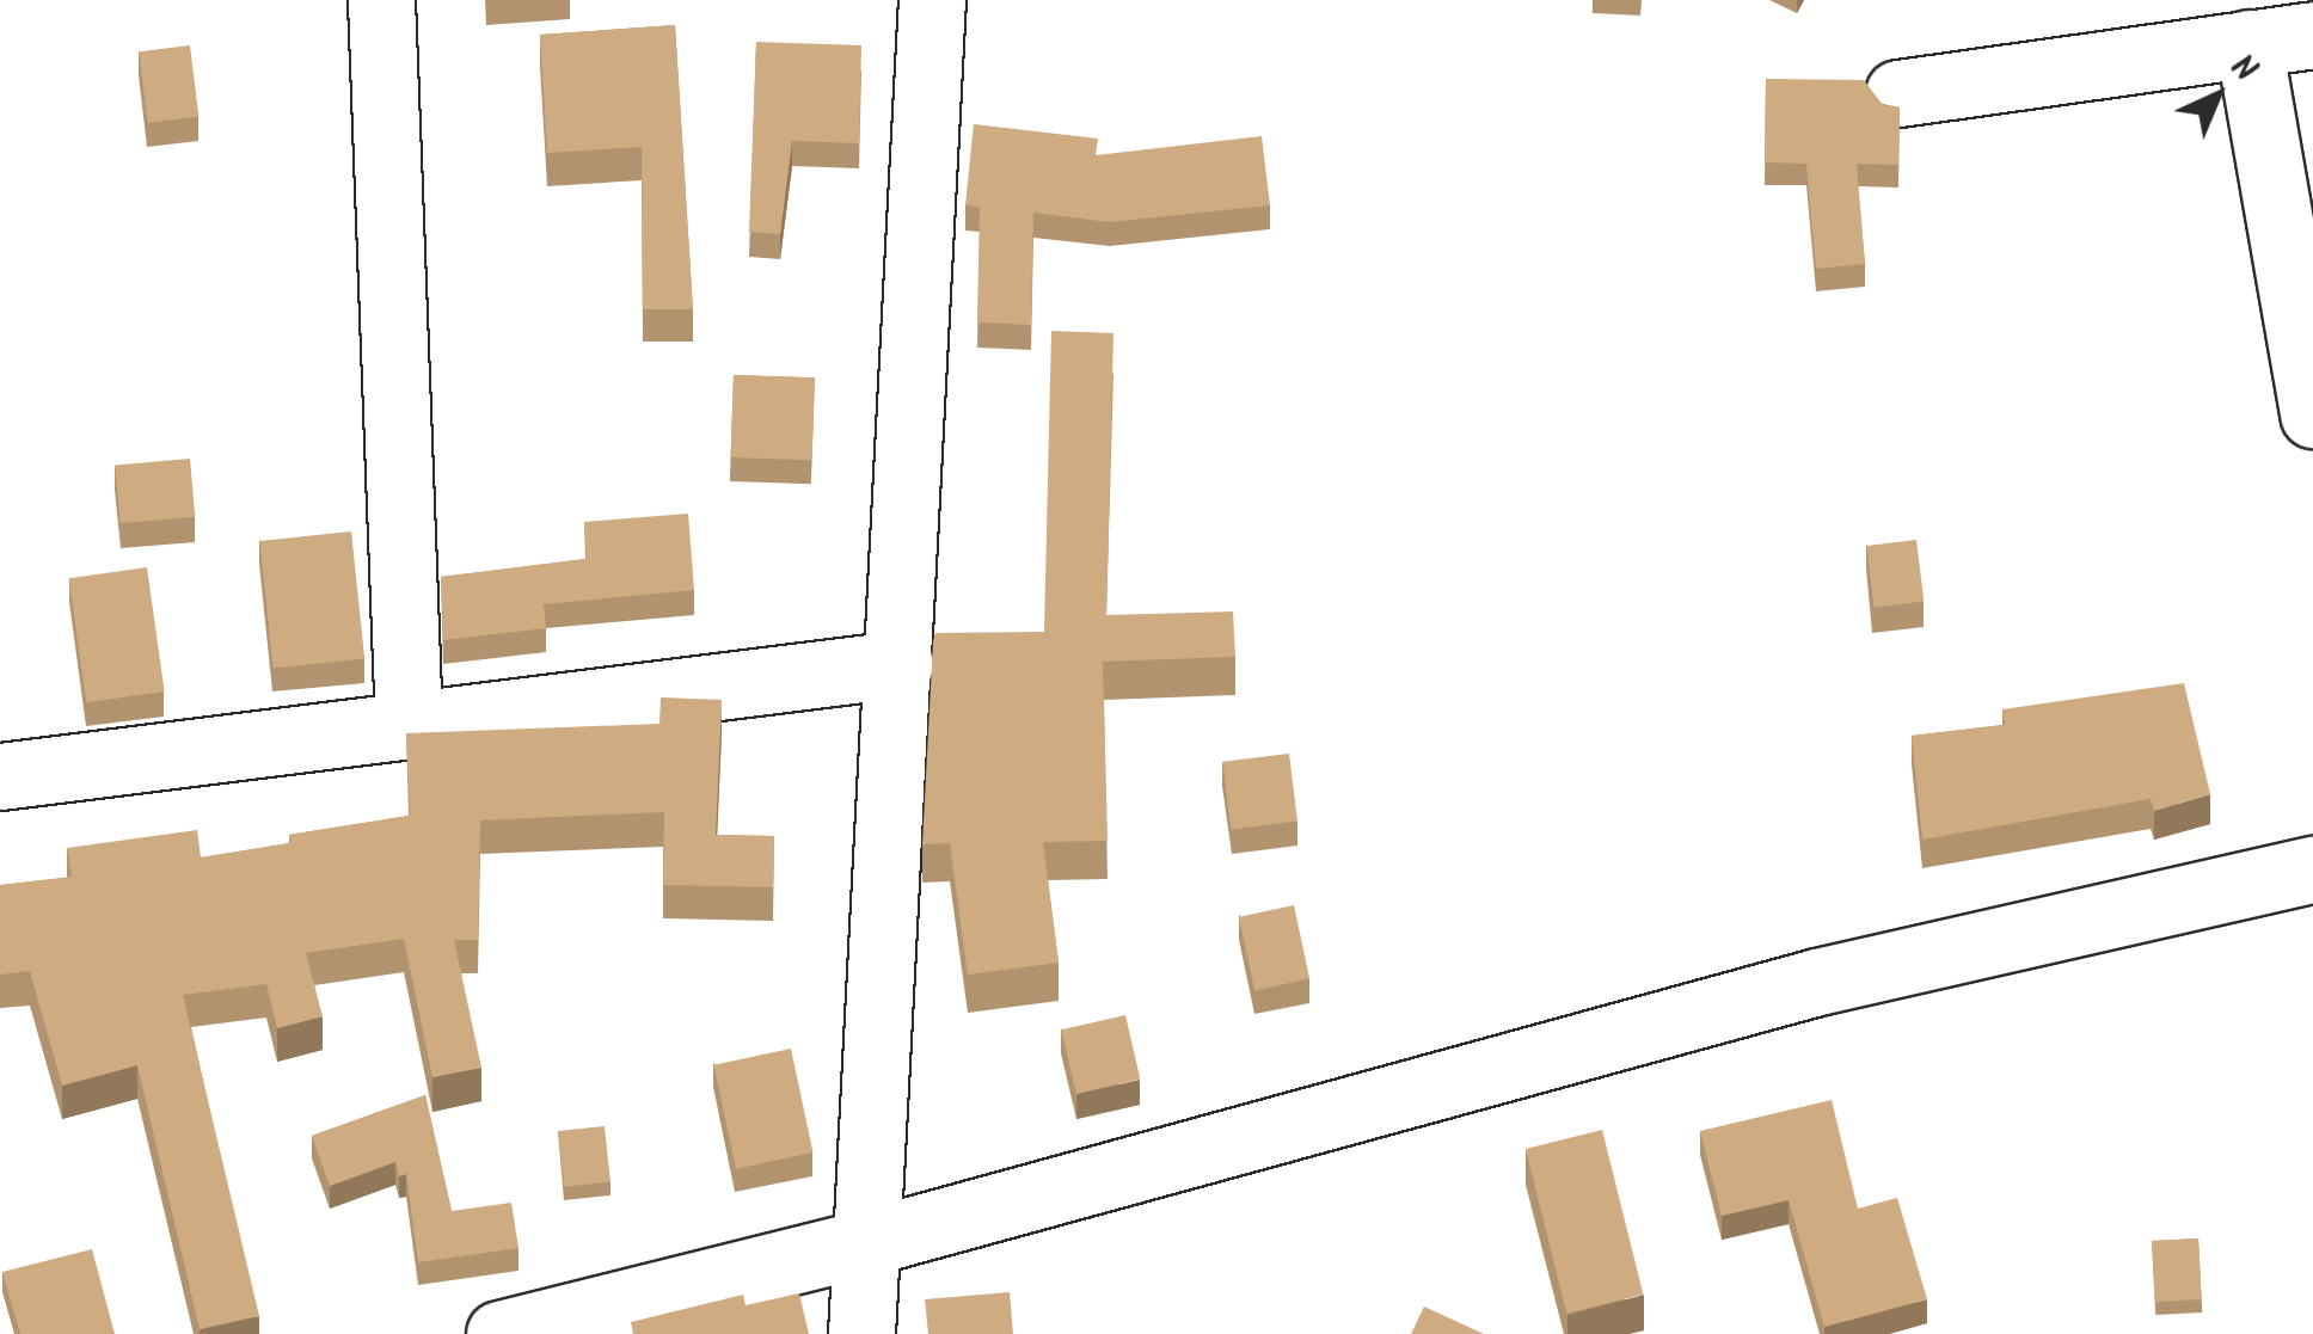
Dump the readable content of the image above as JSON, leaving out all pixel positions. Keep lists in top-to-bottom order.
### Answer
{
  "north": "top right"
}
